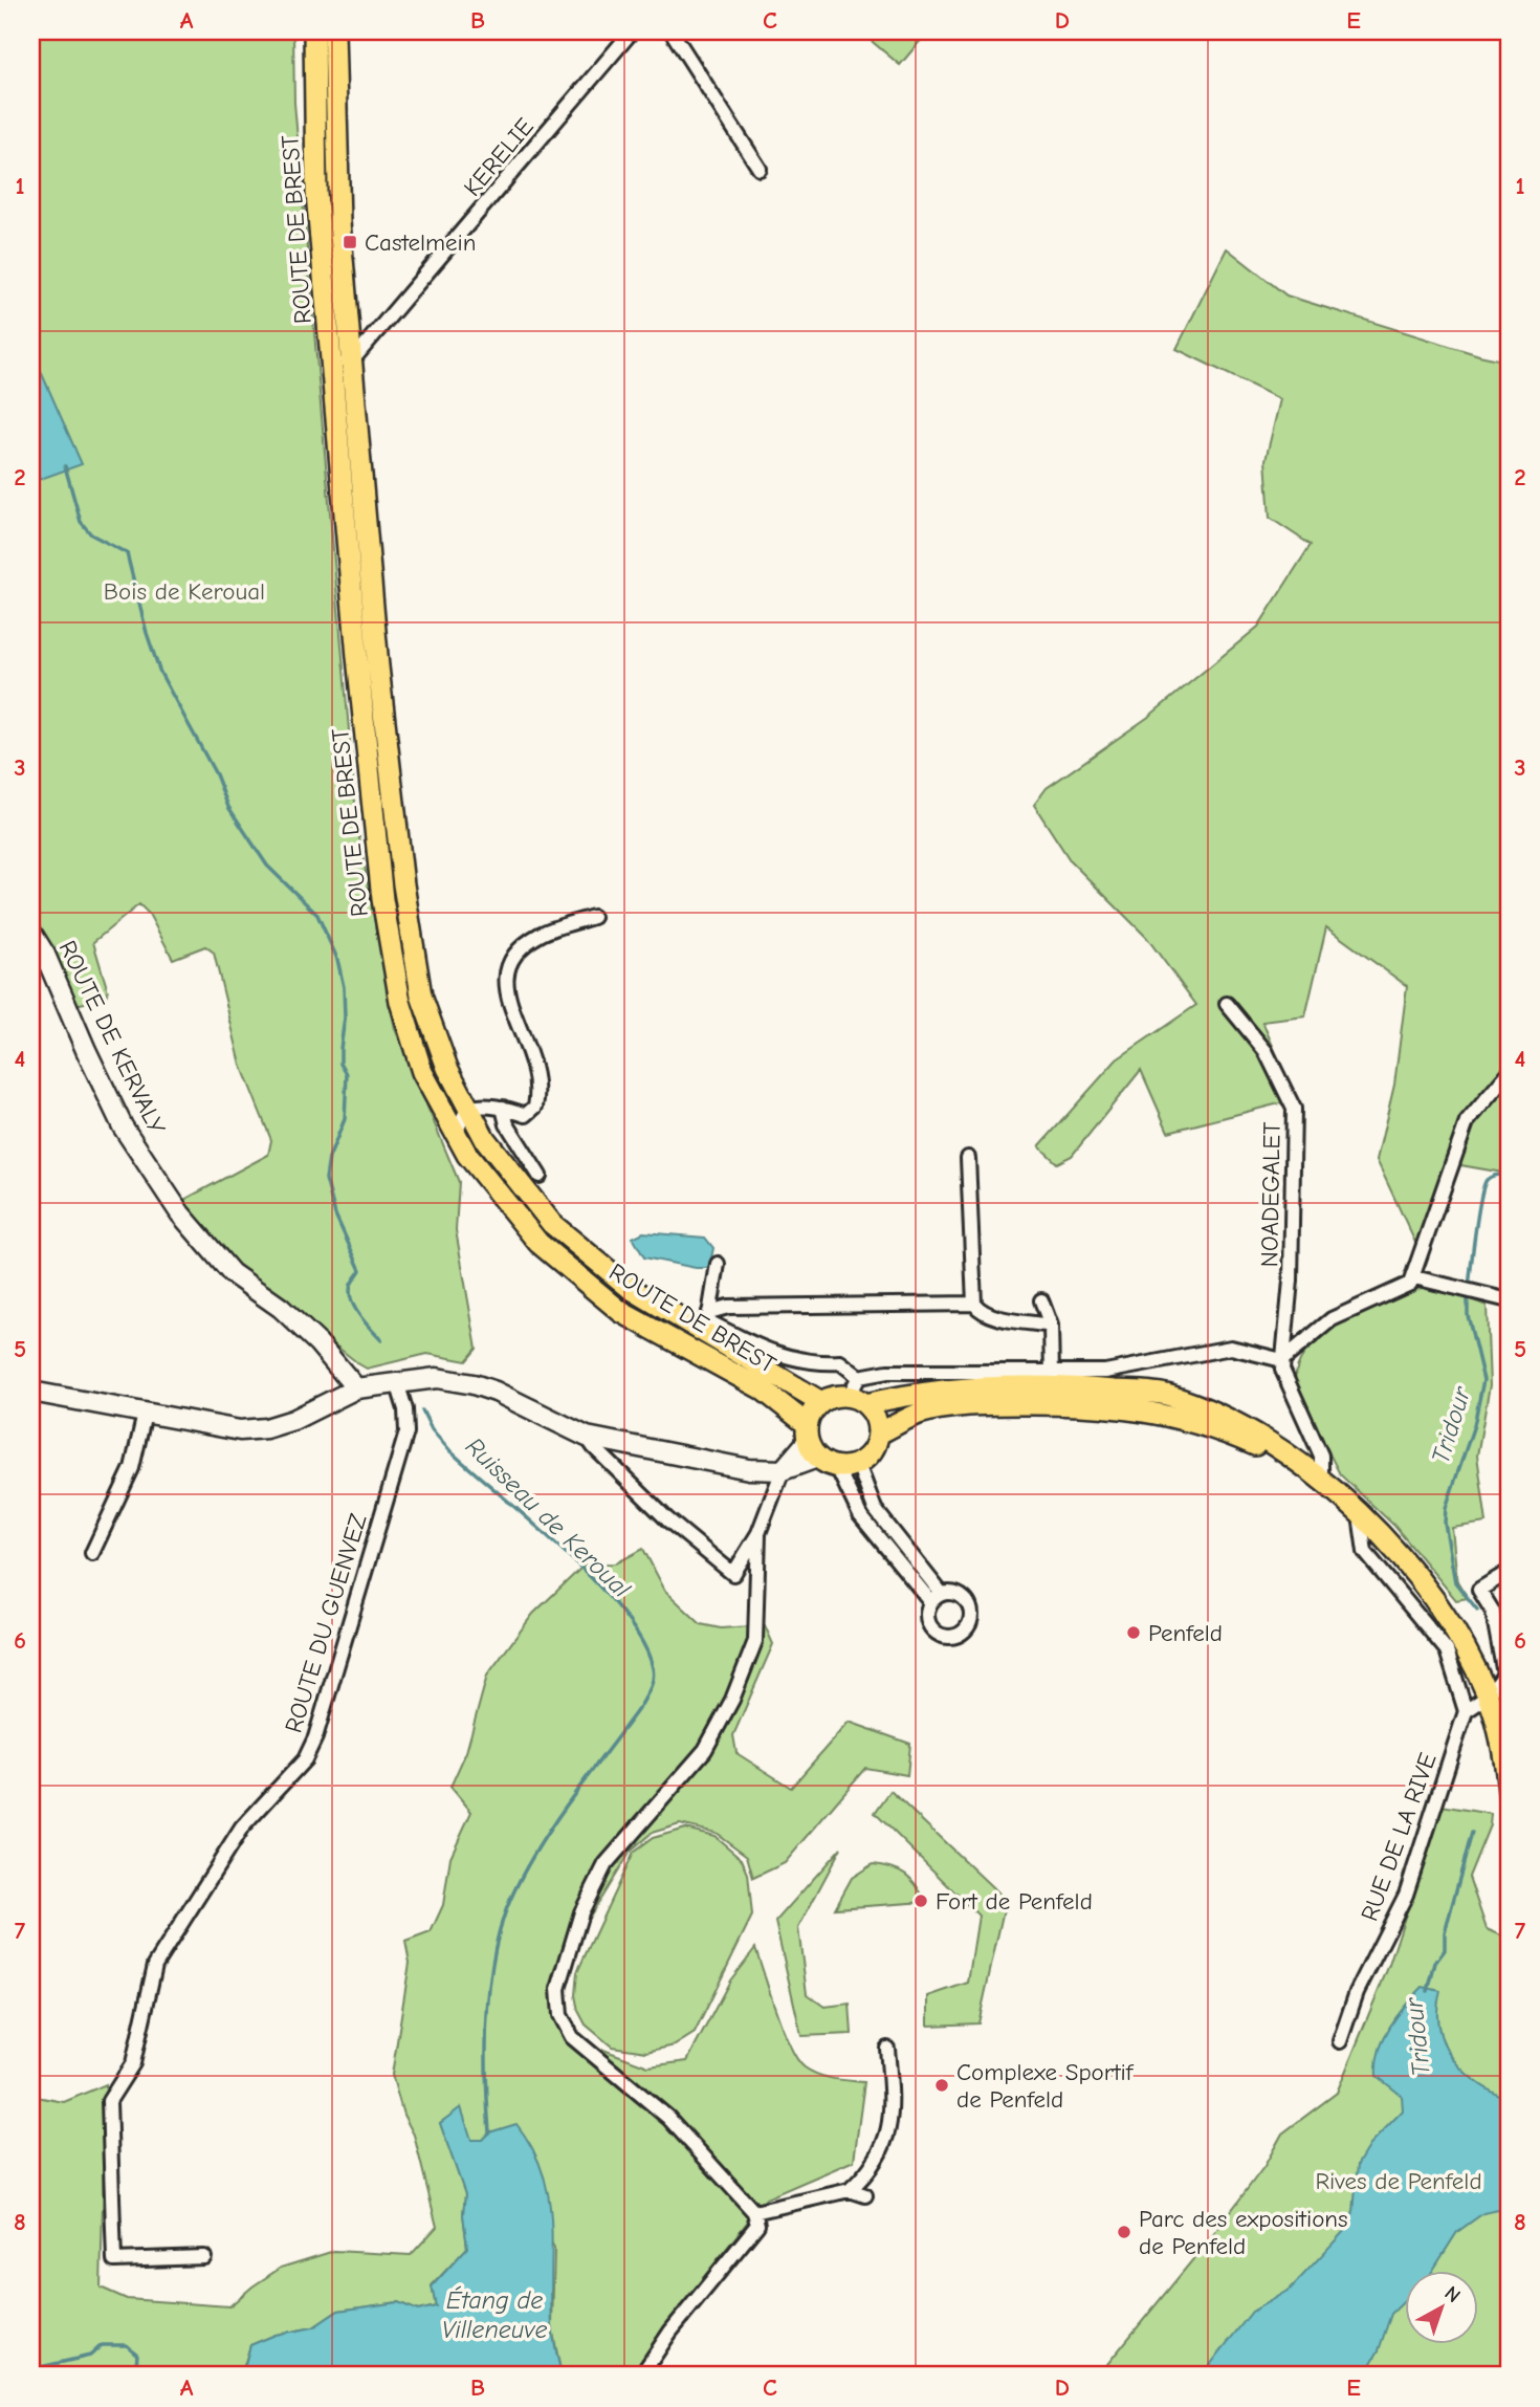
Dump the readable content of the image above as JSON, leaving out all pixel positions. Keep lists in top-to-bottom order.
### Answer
{
  "streets": {
    "main road": ["ROUTE DE BREST"],
    "street": [
      "KERELIE",
      "ROUTE DE KERVALY",
      "NOADEGALET",
      "ROUTE DU GUENVEZ",
      "RUE DE LA RIVE"
    ]
  },
  "crossings": [
    ["KERELIE", "ROUTE DE BREST"]
  ],
  "water": ["Tridour", "Ruisseau de Keroual", "Étang de Villeneuve"],
  "parks": ["Bois de Keroual", "Rives de Penfeld"],
  "places": {
    "transit": ["Castelmein"],
    "other": [
      "Penfeld",
      "Fort de Penfeld",
      "Complexe Sportif de Penfeld",
      "Parc des expositions de Penfeld"
    ]
  },
  "north": "top right",
  "grid": {
    "columns": [
      "A",
      "B",
      "C",
      "D",
      "E"
    ],
    "rows": [
      "1",
      "2",
      "3",
      "4",
      "5",
      "6",
      "7",
      "8"
    ]
  }
}
